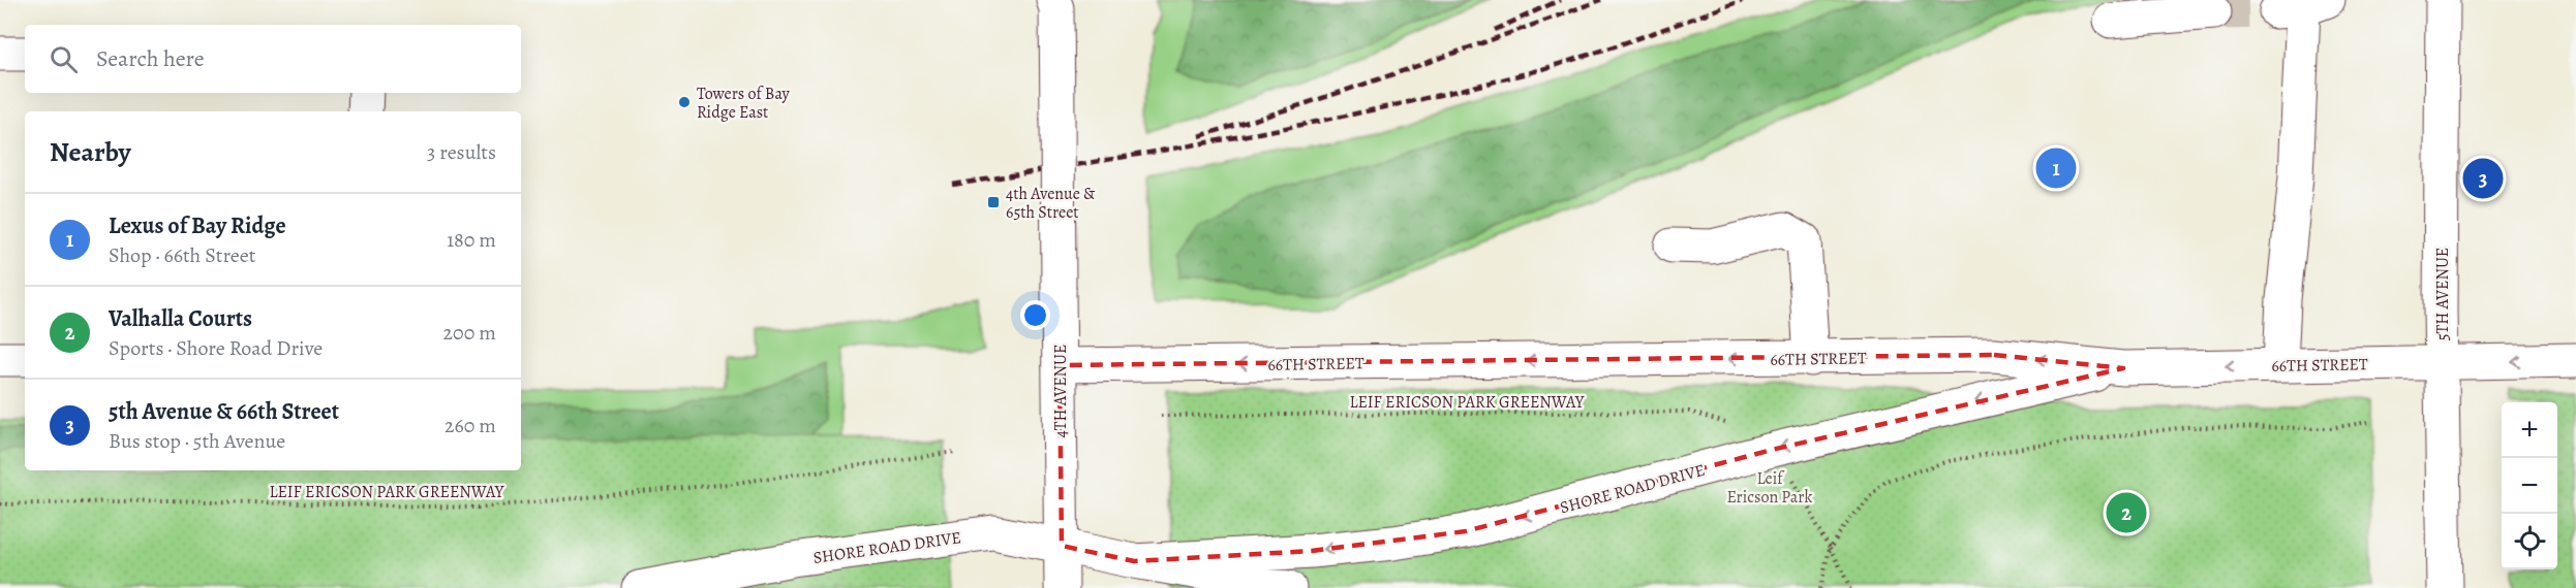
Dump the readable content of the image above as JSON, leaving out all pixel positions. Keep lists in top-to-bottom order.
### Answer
{
  "streets": {
    "street": [
      "5TH AVENUE",
      "66TH STREET",
      "4TH AVENUE",
      "SHORE ROAD DRIVE"
    ],
    "path": ["LEIF ERICSON PARK GREENWAY"]
  },
  "crossings": [
    ["5TH AVENUE", "66TH STREET"],
    ["66TH STREET", "4TH AVENUE"],
    ["66TH STREET", "SHORE ROAD DRIVE"],
    ["4TH AVENUE", "SHORE ROAD DRIVE"]
  ],
  "one_way": ["66TH STREET", "SHORE ROAD DRIVE"],
  "parks": ["Leif Ericson Park"],
  "places": {
    "other": ["Towers of Bay Ridge East"],
    "transit": ["4th Avenue & 65th Street"]
  },
  "page": {
    "search": "Search here",
    "heading": ["Nearby", "3 results"],
    "pins": ["1", "3", "2"],
    "list": [
      {
        "mark": "1",
        "name": "Lexus of Bay Ridge",
        "note": "Shop · 66th Street",
        "value": "180 m"
      },
      {
        "mark": "2",
        "name": "Valhalla Courts",
        "note": "Sports · Shore Road Drive",
        "value": "200 m"
      },
      {
        "mark": "3",
        "name": "5th Avenue & 66th Street",
        "note": "Bus stop · 5th Avenue",
        "value": "260 m"
      }
    ],
    "map_buttons": ["+", "−"]
  }
}
